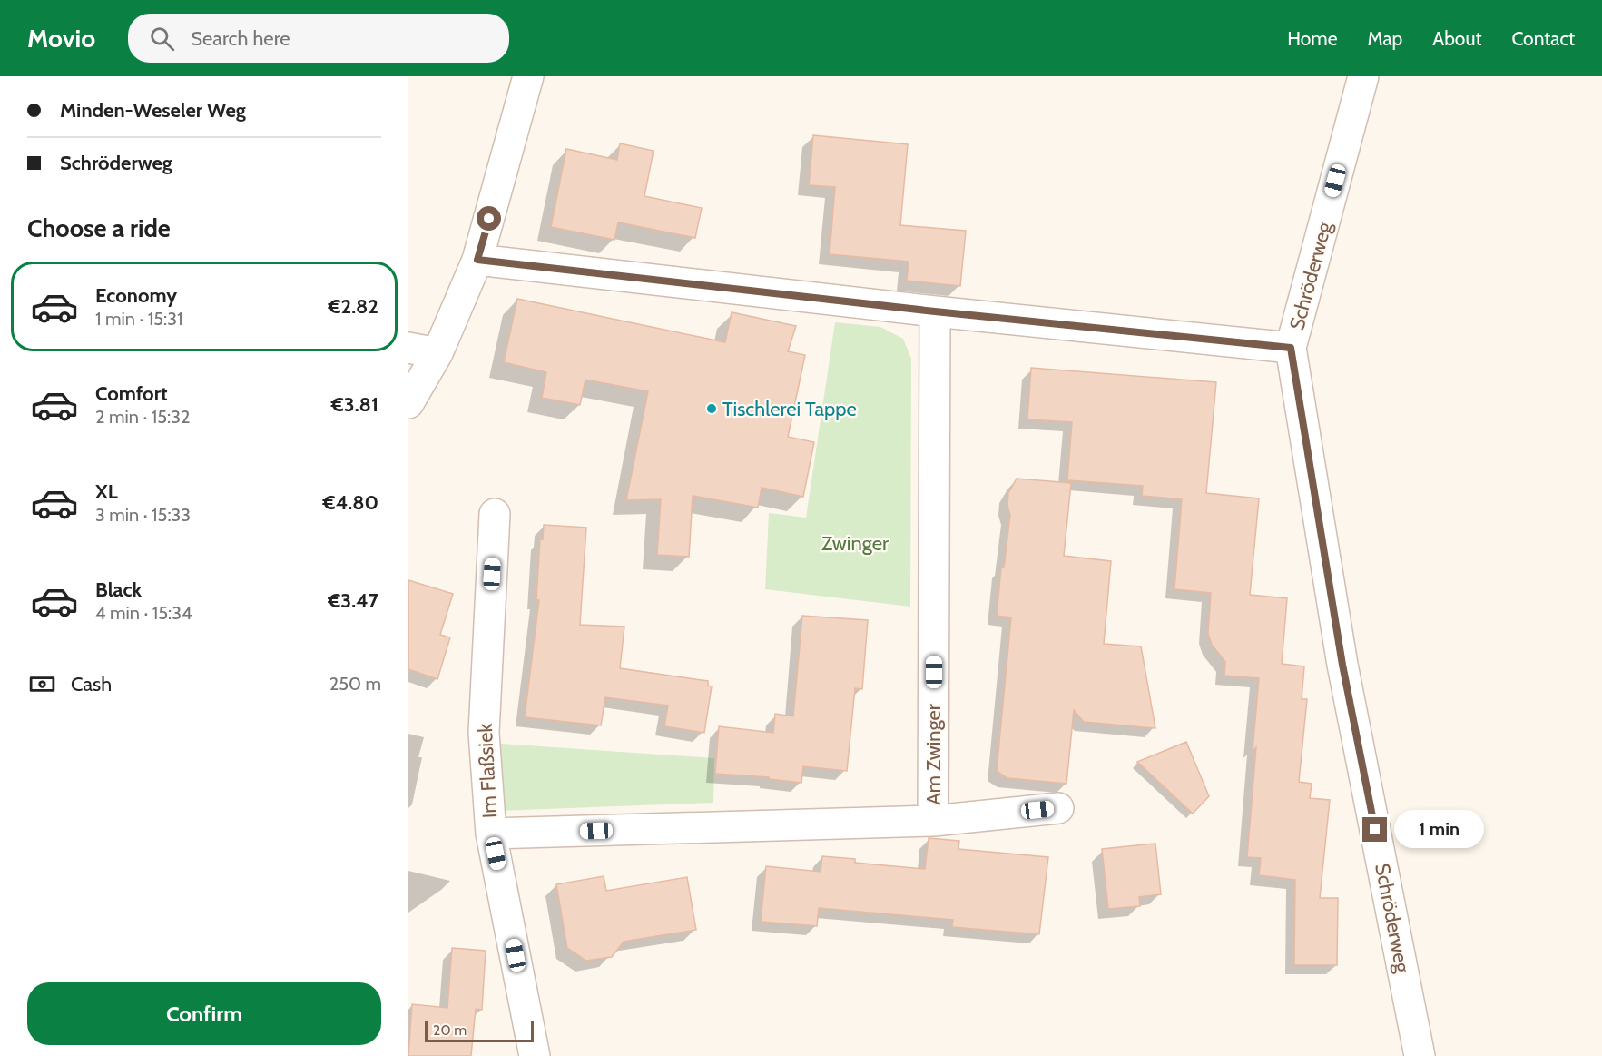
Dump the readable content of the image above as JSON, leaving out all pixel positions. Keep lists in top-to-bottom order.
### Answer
{
  "streets": {
    "street": ["Schröderweg", "Am Zwinger", "Im Flaßsiek"]
  },
  "crossings": [
    ["Am Zwinger", "Im Flaßsiek"]
  ],
  "parks": ["Zwinger"],
  "places": ["Tischlerei Tappe"],
  "scale_bar": "20 m",
  "page": {
    "header": "Movio",
    "search": "Search here",
    "nav": [
      "Home",
      "Map",
      "About",
      "Contact"
    ],
    "banner": ["Minden-Weseler Weg", "Schröderweg"],
    "heading": "Choose a ride",
    "list": [
      {
        "name": "Economy",
        "note": "1 min · 15:31",
        "value": "€2.82"
      },
      {
        "name": "Comfort",
        "note": "2 min · 15:32",
        "value": "€3.81"
      },
      {
        "name": "XL",
        "note": "3 min · 15:33",
        "value": "€4.80"
      },
      {
        "name": "Black",
        "note": "4 min · 15:34",
        "value": "€3.47"
      }
    ],
    "pay": ["Cash", "250 m"],
    "bubble": "1 min",
    "buttons": "Confirm",
    "scale": "20 m"
  }
}
